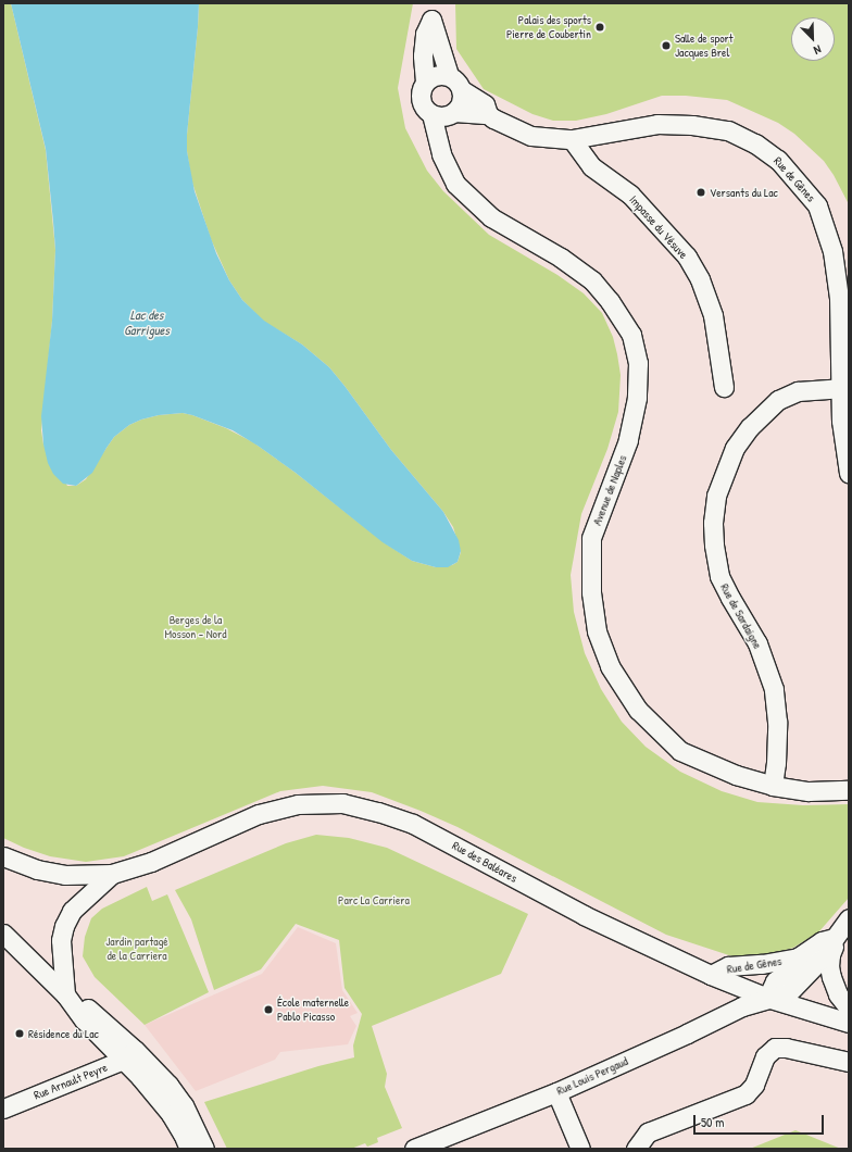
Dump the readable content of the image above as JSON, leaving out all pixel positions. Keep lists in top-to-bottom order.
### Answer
{
  "streets": {
    "street": [
      "Rue de Gênes",
      "Impasse du Vésuve",
      "Avenue de Naples",
      "Rue de Sardaigne",
      "Rue des Baléares",
      "Rue Louis Pergaud",
      "Rue Arnault Peyre"
    ]
  },
  "crossings": [
    ["Rue de Gênes", "Impasse du Vésuve"],
    ["Rue de Gênes", "Avenue de Naples"],
    ["Rue de Gênes", "Rue de Sardaigne"],
    ["Rue de Gênes", "Rue des Baléares"],
    ["Rue de Gênes", "Rue Louis Pergaud"],
    ["Avenue de Naples", "Rue de Sardaigne"],
    ["Rue des Baléares", "Rue Louis Pergaud"]
  ],
  "water": ["Lac des Garrigues"],
  "parks": ["Berges de la Mosson - Nord", "Parc La Carriera", "Jardin partagé de la Carriera"],
  "places": [
    "Palais des sports Pierre de Coubertin",
    "Salle de sport Jacques Brel",
    "Versants du Lac",
    "École maternelle Pablo Picasso",
    "Résidence du Lac"
  ],
  "scale_bar": "50 m",
  "north": "bottom right"
}
